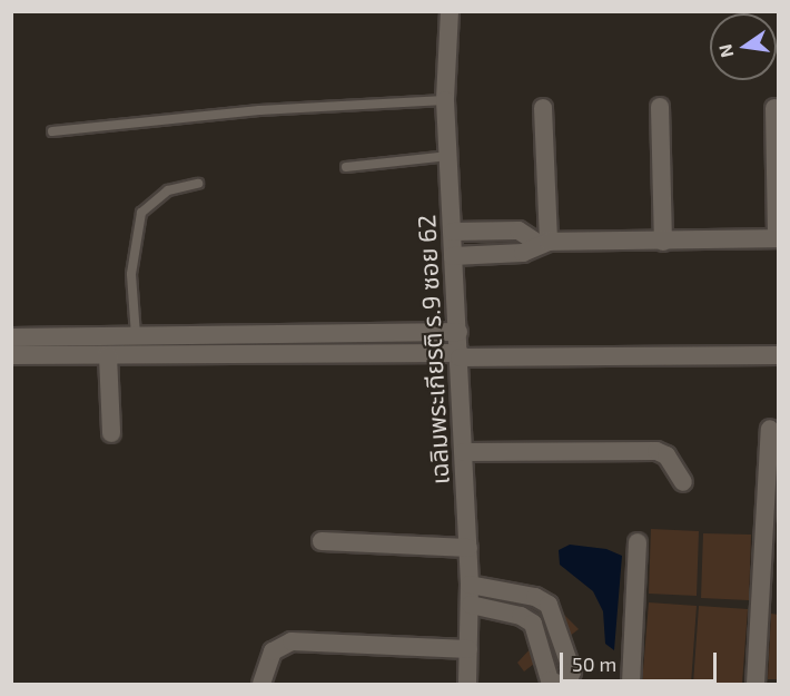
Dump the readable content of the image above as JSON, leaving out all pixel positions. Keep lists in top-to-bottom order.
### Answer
{
  "streets": {
    "street": ["เฉลิมพระเกียรติ ร.9 ซอย 62"]
  },
  "scale_bar": "50 m",
  "north": "left"
}
